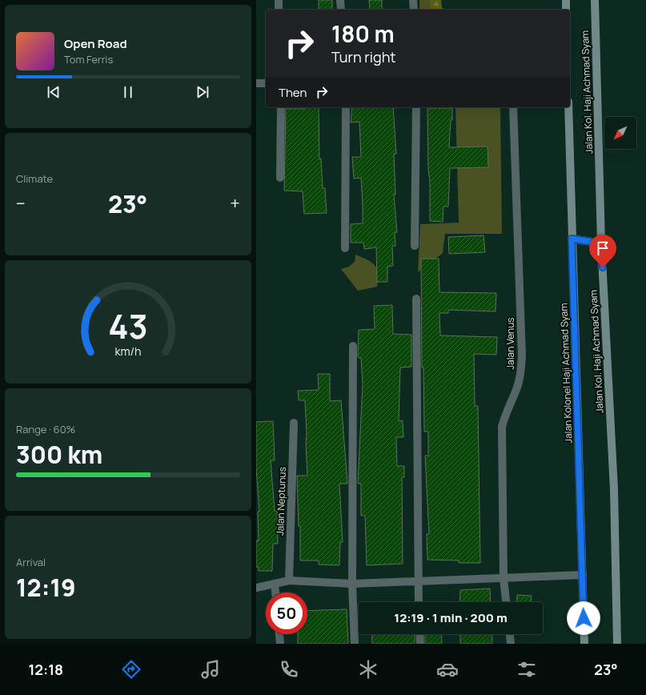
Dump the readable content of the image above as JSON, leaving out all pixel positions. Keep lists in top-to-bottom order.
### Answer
{
  "streets": {
    "main road": ["Jalan Kol. Haji Achmad Syam", "Jalan Kolonel Haji Achmad Syam"],
    "street": ["Jalan Venus", "Jalan Neptunus"]
  },
  "north": "bottom left",
  "page": {
    "turn": ["180 m", "Turn right"],
    "song": ["Open Road", "Tom Ferris"],
    "then": "Then",
    "tile": [
      "Climate",
      ["Range · 60%", "300 km"],
      ["Arrival", "12:19"]
    ],
    "heat": ["−", "23°", "+"],
    "limit": "50",
    "trip": "12:19 · 1 min · 200 m",
    "tabs": ["12:18", "23°"],
    "gauge": ["43", "km/h"]
  }
}
